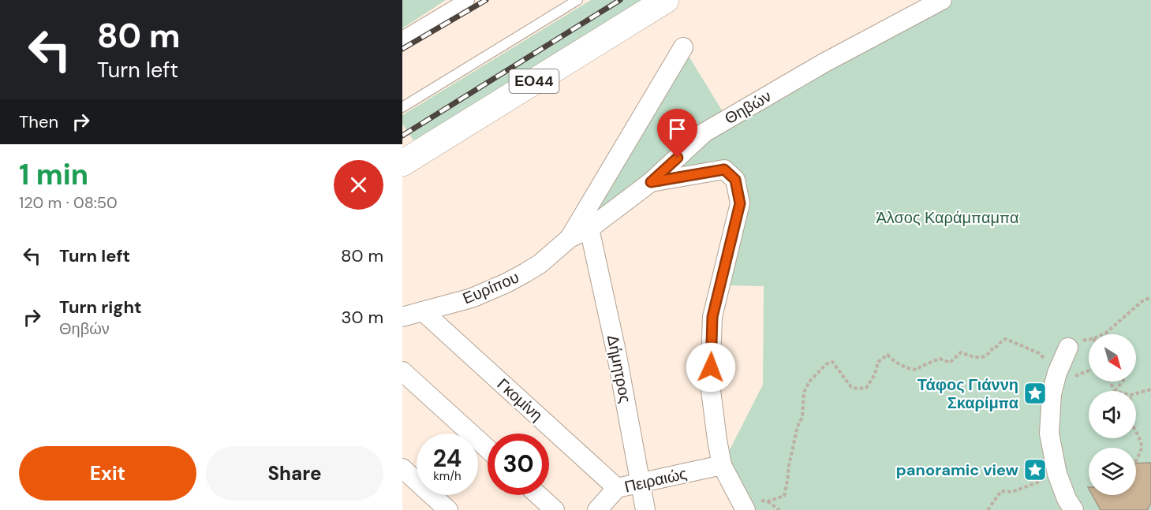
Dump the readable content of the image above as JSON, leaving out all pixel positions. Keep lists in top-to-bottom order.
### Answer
{
  "streets": {
    "main road": ["ΕΟ44"],
    "street": [
      "Θηβών",
      "Ευρίπου",
      "Δήμητρος",
      "Γκομίνη",
      "Πειραιώς"
    ]
  },
  "crossings": [
    ["Θηβών", "Ευρίπου"],
    ["Θηβών", "Δήμητρος"],
    ["Ευρίπου", "Γκομίνη"],
    ["Δήμητρος", "Πειραιώς"],
    ["Γκομίνη", "Πειραιώς"]
  ],
  "parks": ["Άλσος Καράμπαμπα"],
  "places": {
    "place": ["Τάφος Γιάννη Σκαρίμπα", "panoramic view"]
  },
  "north": "bottom right",
  "page": {
    "turn": ["80 m", "Turn left"],
    "then": "Then",
    "heading": ["1 min", "120 m · 08:50"],
    "list": [
      {
        "name": "Turn left",
        "value": "80 m"
      },
      {
        "name": "Turn right",
        "note": "Θηβών",
        "value": "30 m"
      }
    ],
    "speed": "24 km/h",
    "limit": "30",
    "buttons": ["Exit", "Share"]
  }
}
